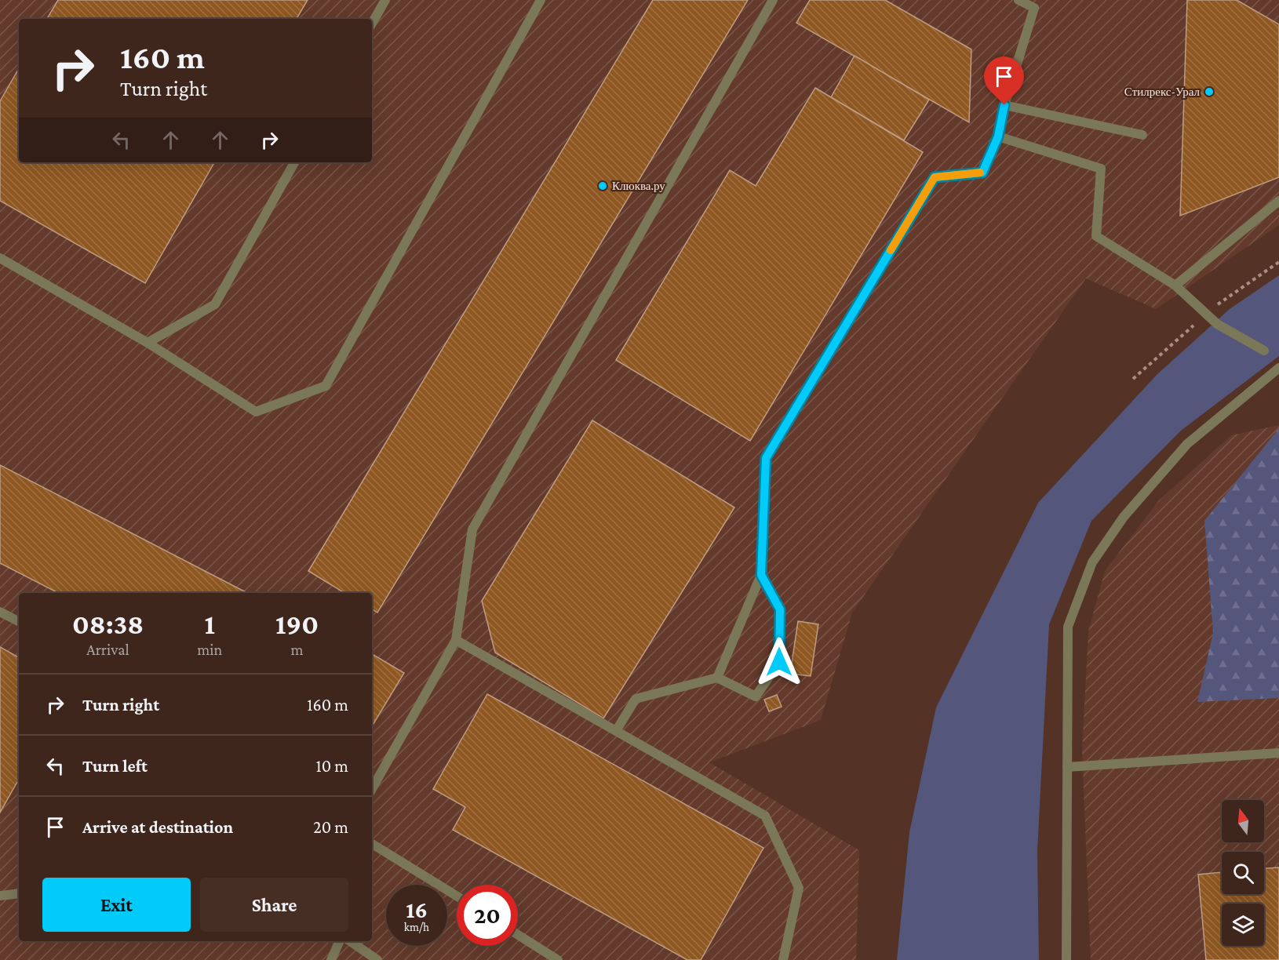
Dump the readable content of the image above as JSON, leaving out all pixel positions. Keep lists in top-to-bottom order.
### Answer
{
  "places": ["Стилрекс-Урал", "Клюква.ру"],
  "north": "top",
  "page": {
    "turn": ["160 m", "Turn right"],
    "eta": [
      "08:38",
      "Arrival",
      "1",
      "min",
      "190",
      "m"
    ],
    "list": [
      {
        "name": "Turn right",
        "value": "160 m"
      },
      {
        "name": "Turn left",
        "value": "10 m"
      },
      {
        "name": "Arrive at destination",
        "value": "20 m"
      }
    ],
    "buttons": ["Exit", "Share"],
    "speed": "16 km/h",
    "limit": "20"
  }
}
